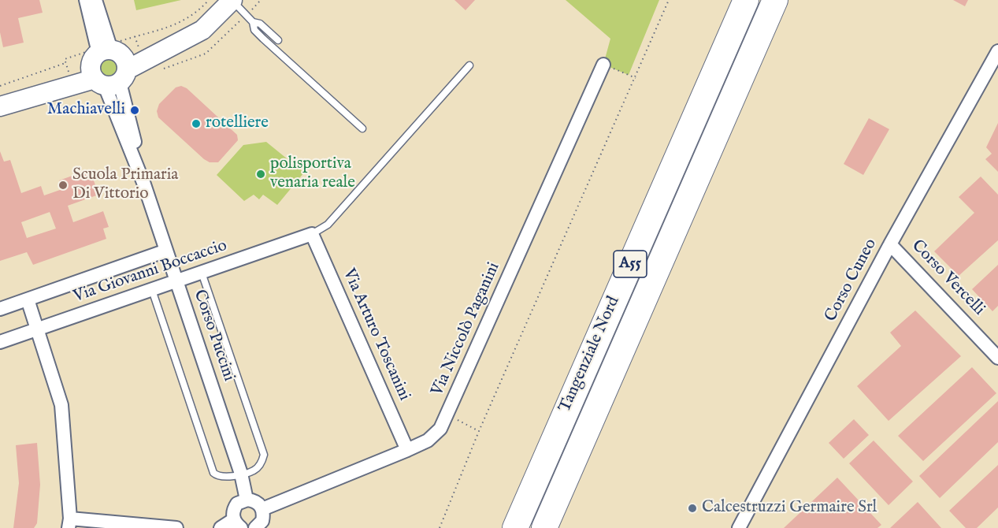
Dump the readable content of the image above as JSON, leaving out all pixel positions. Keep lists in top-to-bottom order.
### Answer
{
  "streets": {
    "highway": ["A55", "Tangenziale Nord"],
    "street": [
      "Via Giovanni Boccaccio",
      "Corso Vercelli",
      "Corso Cuneo",
      "Via Niccolò Paganini",
      "Via Arturo Toscanini",
      "Corso Puccini"
    ]
  },
  "crossings": [
    ["Via Giovanni Boccaccio", "Via Arturo Toscanini"],
    ["Via Giovanni Boccaccio", "Corso Puccini"],
    ["Corso Vercelli", "Corso Cuneo"],
    ["Via Niccolò Paganini", "Via Arturo Toscanini"]
  ],
  "places": [
    "Machiavelli",
    "rotelliere",
    "polisportiva venaria reale",
    "Scuola Primaria Di Vittorio",
    "Calcestruzzi Germaire Srl"
  ]
}
